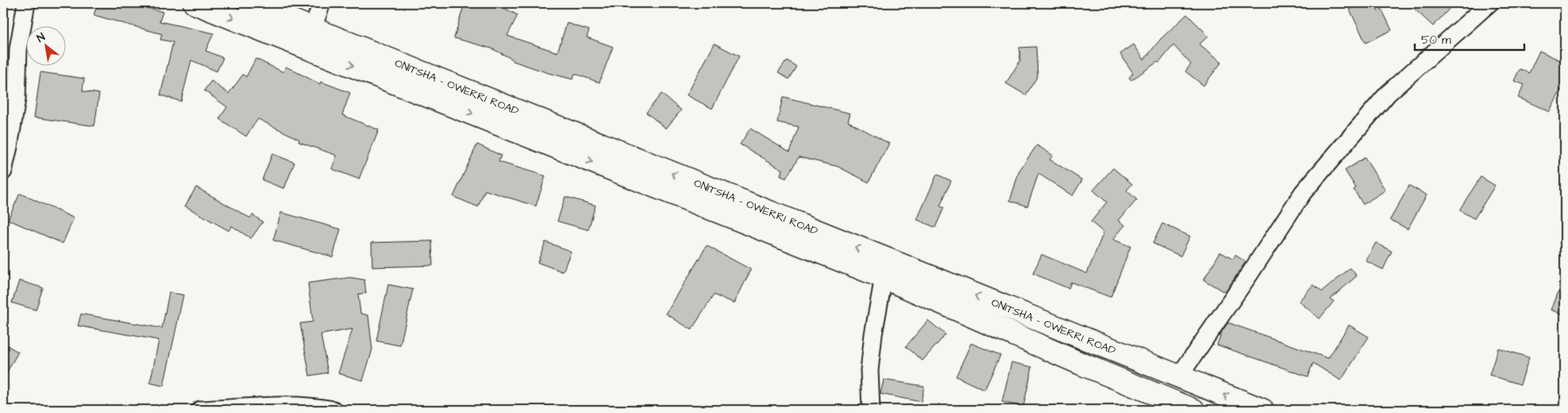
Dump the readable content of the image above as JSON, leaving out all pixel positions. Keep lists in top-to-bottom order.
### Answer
{
  "streets": {
    "highway": ["ONITSHA - OWERRI ROAD"]
  },
  "scale_bar": "50 m",
  "north": "top left"
}
